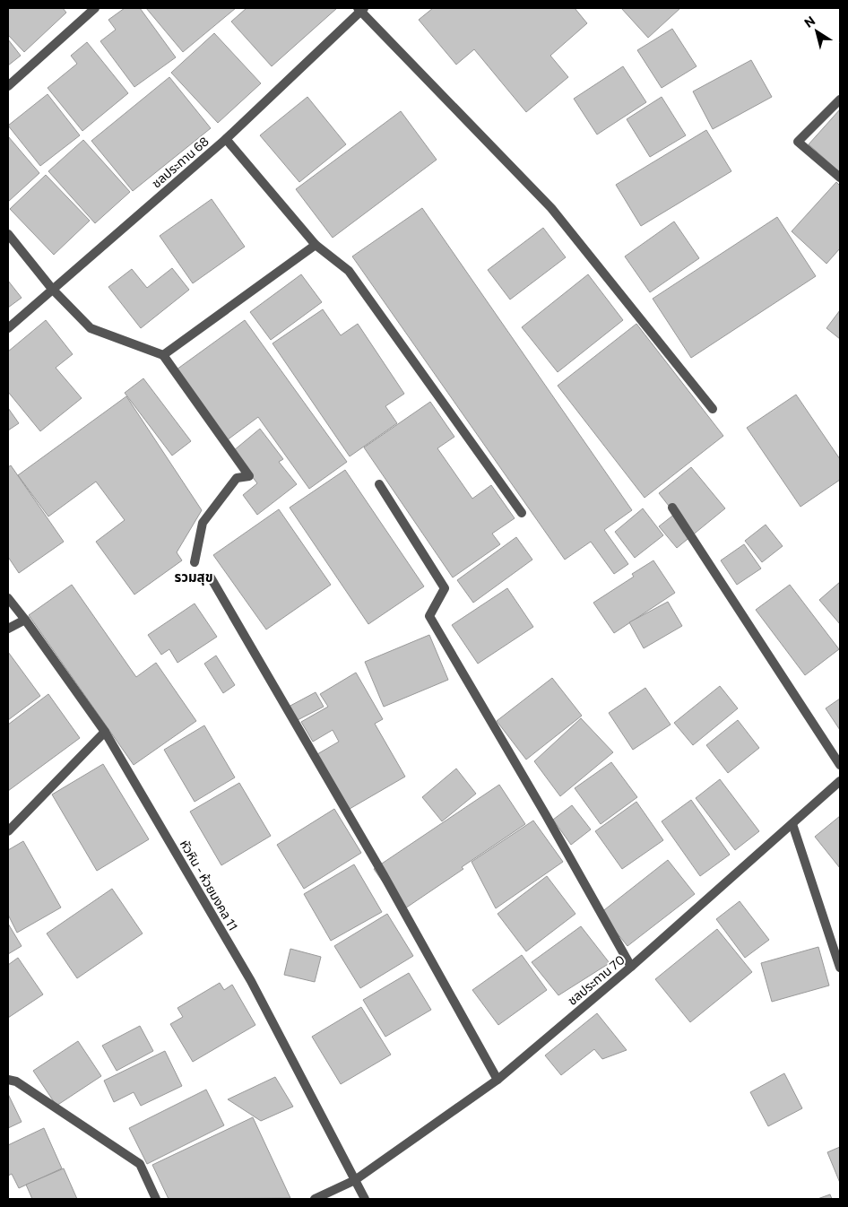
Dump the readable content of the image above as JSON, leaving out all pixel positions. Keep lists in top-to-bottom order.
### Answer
{
  "streets": {
    "street": ["ชลประทาน 68", "หัวหิน - ห้วยมงคล 11", "ชลประทาน 70"]
  },
  "crossings": [
    ["หัวหิน - ห้วยมงคล 11", "ชลประทาน 70"]
  ],
  "districts": ["รวมสุข"],
  "north": "top left"
}
